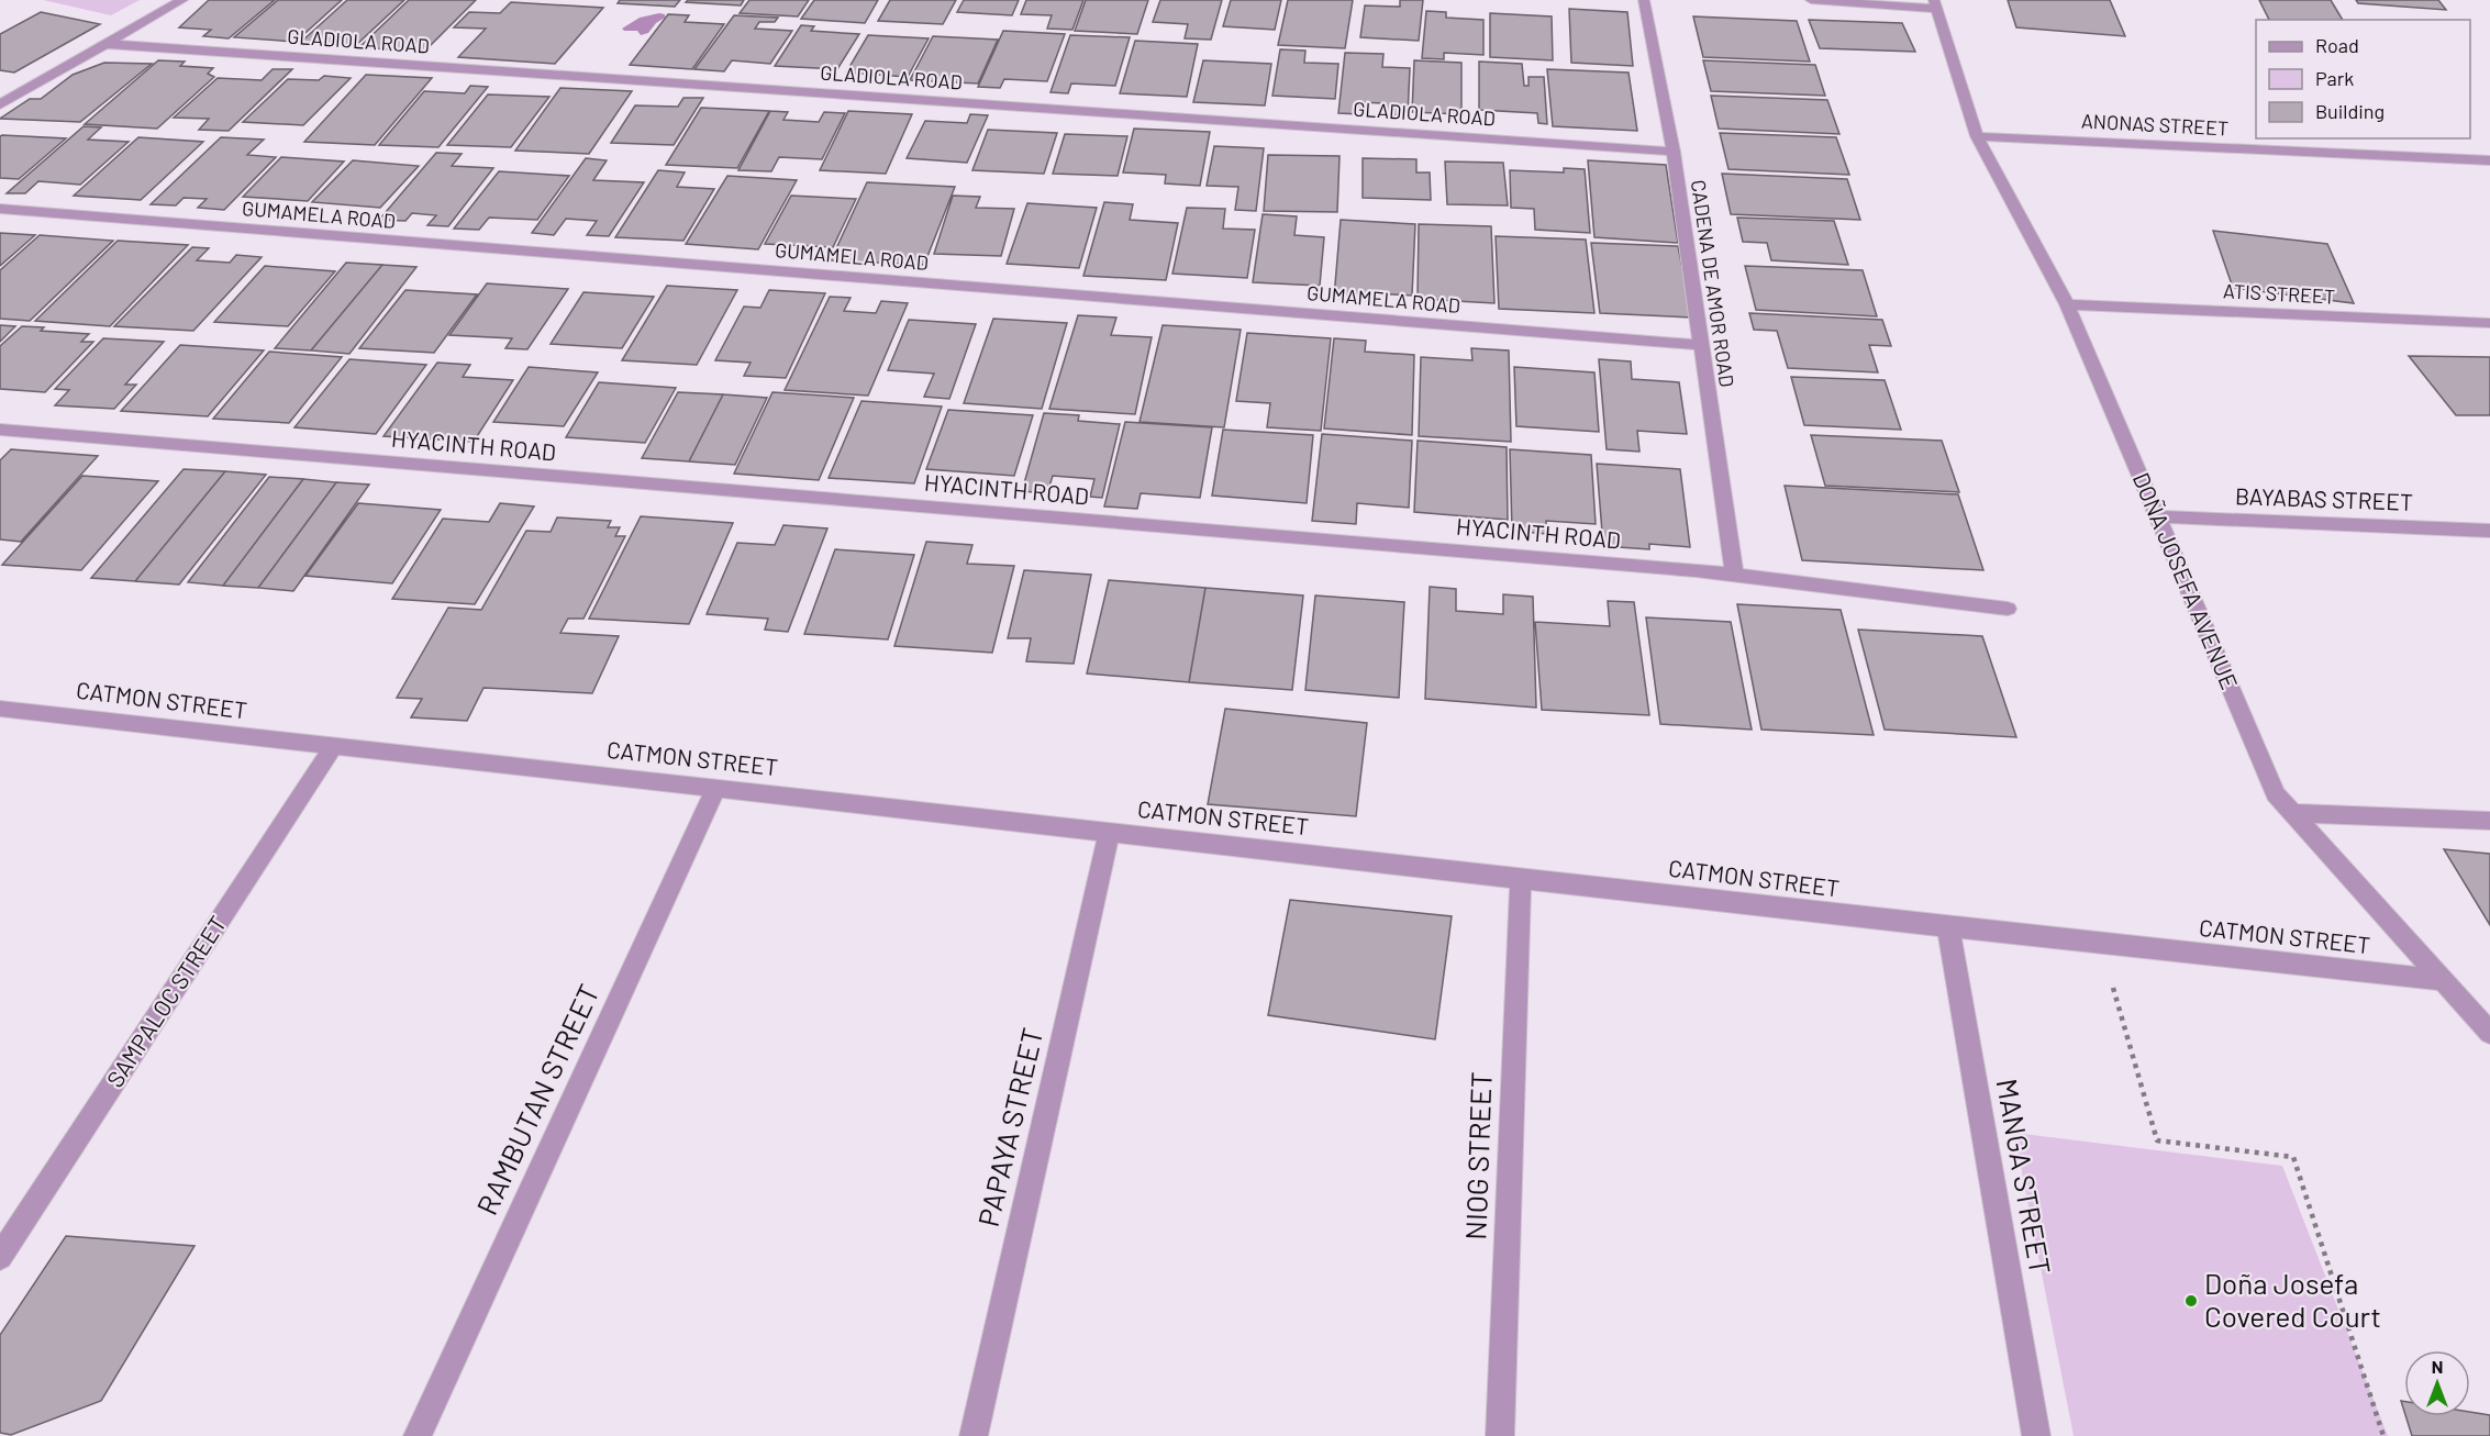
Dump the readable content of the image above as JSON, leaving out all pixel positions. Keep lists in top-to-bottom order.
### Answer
{
  "streets": {
    "street": [
      "GLADIOLA ROAD",
      "ANONAS STREET",
      "GUMAMELA ROAD",
      "CADENA DE AMOR ROAD",
      "ATIS STREET",
      "HYACINTH ROAD",
      "BAYABAS STREET",
      "DOÑA JOSEFA AVENUE",
      "CATMON STREET",
      "SAMPALOC STREET",
      "RAMBUTAN STREET",
      "PAPAYA STREET",
      "NIOG STREET",
      "MANGA STREET"
    ]
  },
  "crossings": [
    ["GLADIOLA ROAD", "CADENA DE AMOR ROAD"],
    ["ANONAS STREET", "DOÑA JOSEFA AVENUE"],
    ["GUMAMELA ROAD", "CADENA DE AMOR ROAD"],
    ["CADENA DE AMOR ROAD", "HYACINTH ROAD"],
    ["ATIS STREET", "DOÑA JOSEFA AVENUE"],
    ["BAYABAS STREET", "DOÑA JOSEFA AVENUE"],
    ["DOÑA JOSEFA AVENUE", "CATMON STREET"],
    ["CATMON STREET", "SAMPALOC STREET"],
    ["CATMON STREET", "RAMBUTAN STREET"],
    ["CATMON STREET", "PAPAYA STREET"],
    ["CATMON STREET", "NIOG STREET"],
    ["CATMON STREET", "MANGA STREET"]
  ],
  "places": ["Doña Josefa Covered Court"],
  "legend": ["Road", "Park", "Building"],
  "north": "top"
}
